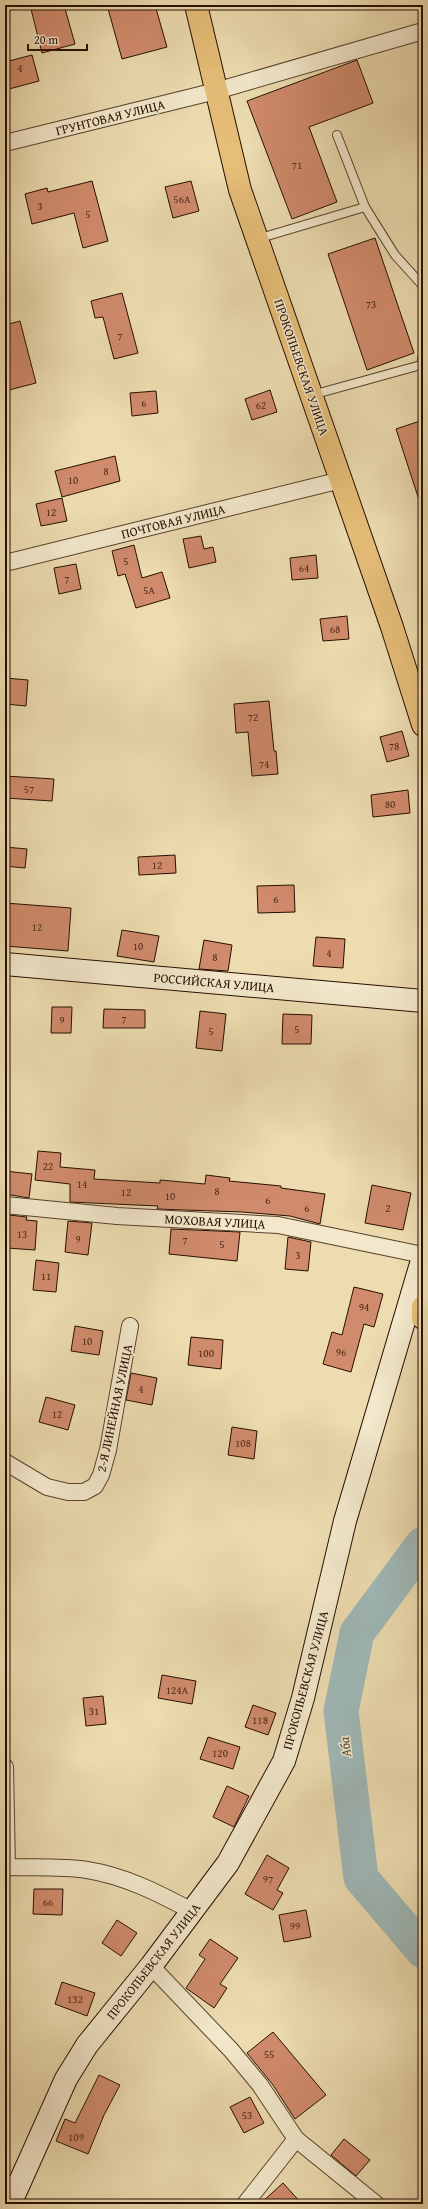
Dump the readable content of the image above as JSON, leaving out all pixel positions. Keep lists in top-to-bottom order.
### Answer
{
  "streets": {
    "main road": ["ПРОКОПЬЕВСКАЯ УЛИЦА", "РОССИЙСКАЯ УЛИЦА"],
    "street": [
      "ГРУНТОВАЯ УЛИЦА",
      "ПОЧТОВАЯ УЛИЦА",
      "МОХОВАЯ УЛИЦА",
      "2-Я ЛИНЕЙНАЯ УЛИЦА"
    ]
  },
  "crossings": [
    ["ГРУНТОВАЯ УЛИЦА", "ПРОКОПЬЕВСКАЯ УЛИЦА"],
    ["ПРОКОПЬЕВСКАЯ УЛИЦА", "ПОЧТОВАЯ УЛИЦА"],
    ["ПРОКОПЬЕВСКАЯ УЛИЦА", "МОХОВАЯ УЛИЦА"]
  ],
  "water": ["Аба"],
  "house_numbers": [
    "4",
    "71",
    "56А",
    "3",
    "5",
    "73",
    "7",
    "6",
    "62",
    "8",
    "10",
    "12",
    "5",
    "64",
    "7",
    "5А",
    "68",
    "72",
    "78",
    "74",
    "57",
    "80",
    "12",
    "6",
    "12",
    "10",
    "4",
    "8",
    "7",
    "9",
    "5",
    "5",
    "22",
    "14",
    "8",
    "12",
    "10",
    "6",
    "6",
    "2",
    "13",
    "9",
    "7",
    "5",
    "3",
    "11",
    "94",
    "10",
    "96",
    "100",
    "4",
    "12",
    "108",
    "124А",
    "31",
    "118",
    "120",
    "97",
    "66",
    "99",
    "132",
    "55",
    "53",
    "109"
  ],
  "scale_bar": "20 m"
}
